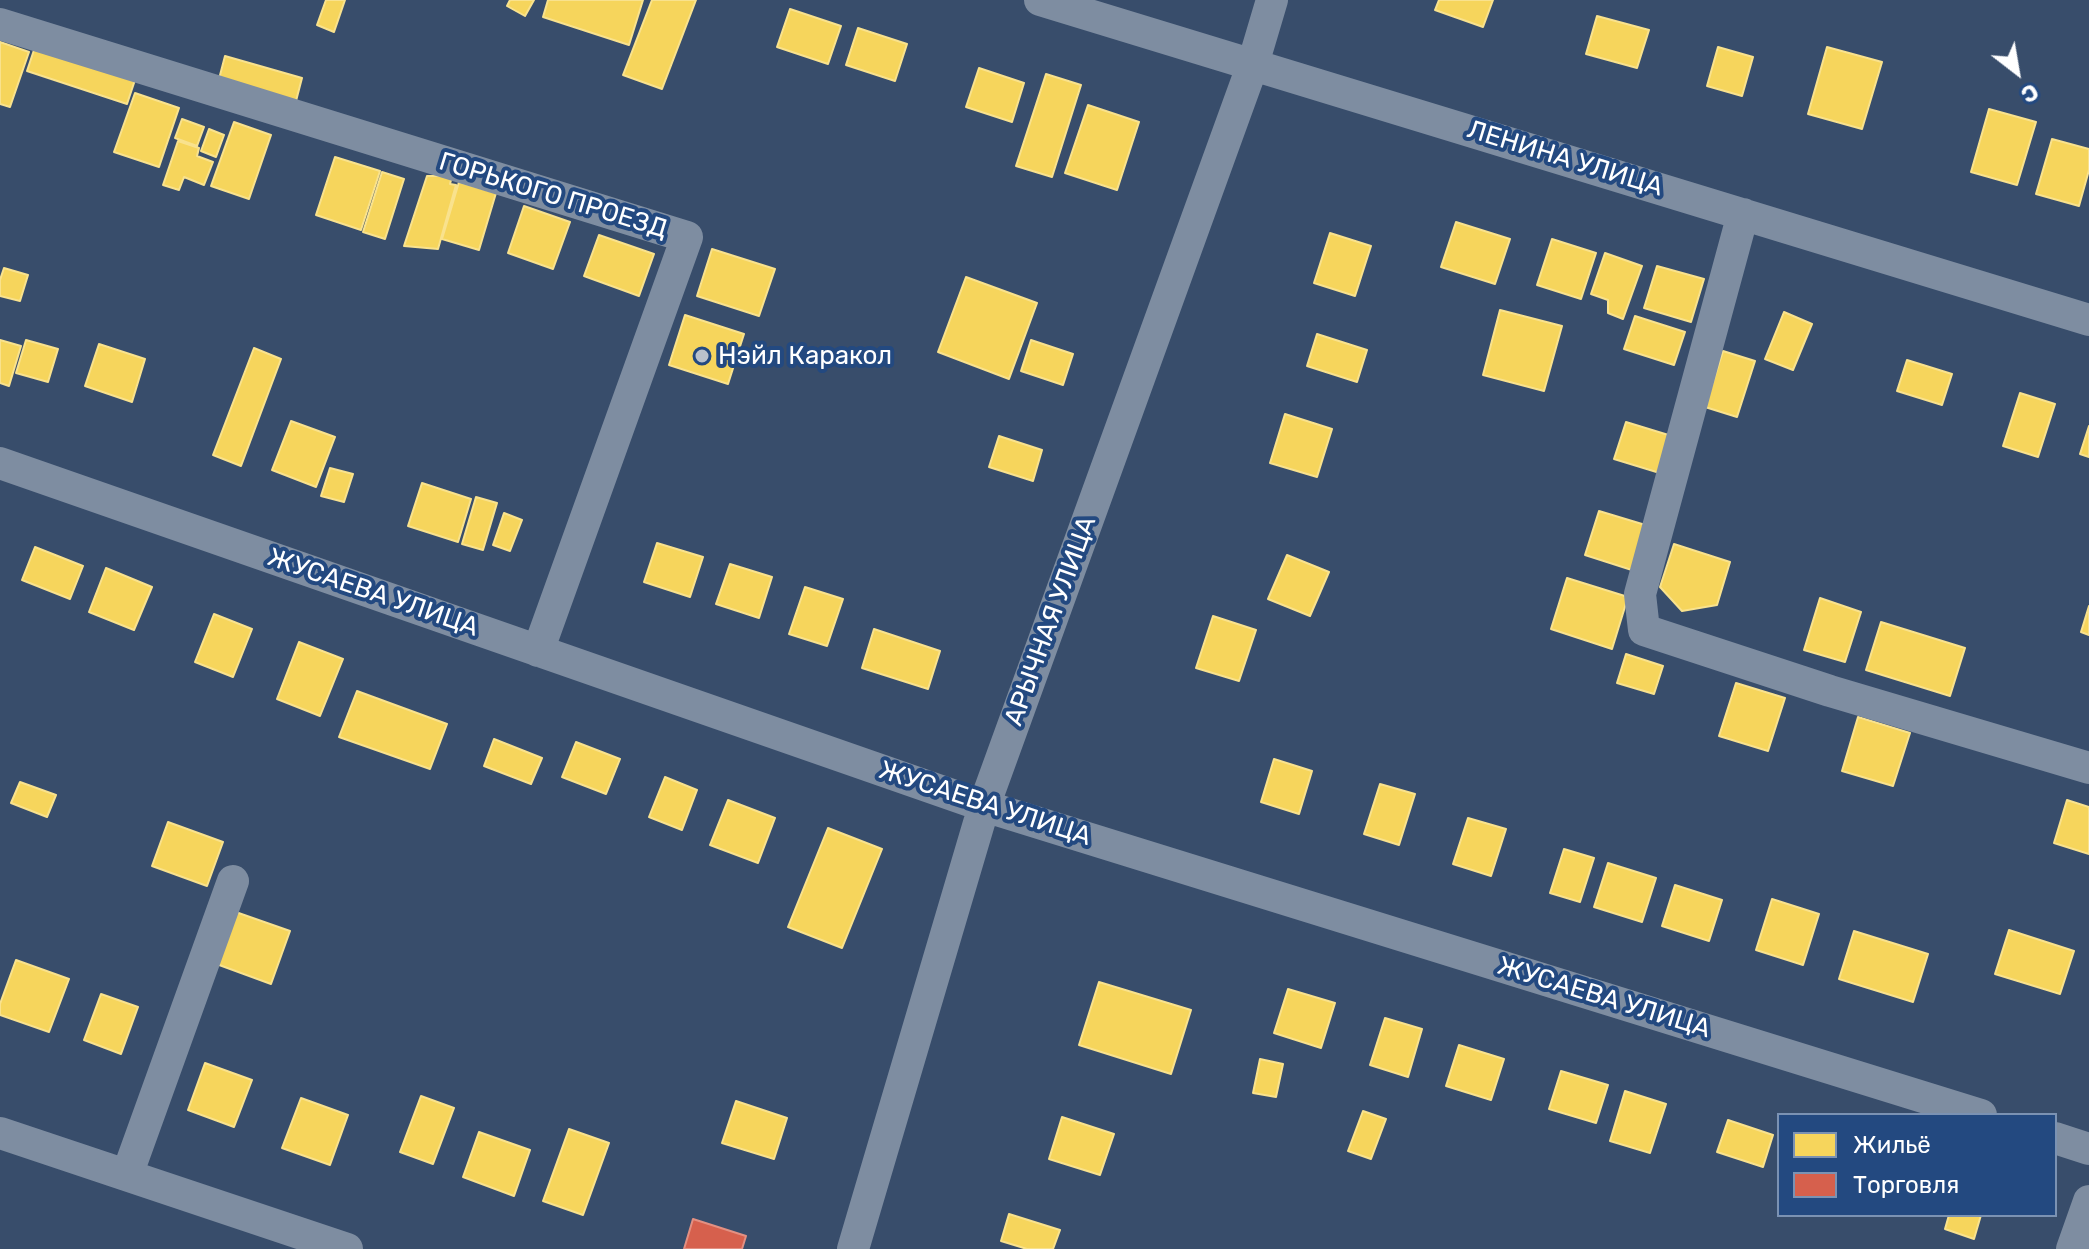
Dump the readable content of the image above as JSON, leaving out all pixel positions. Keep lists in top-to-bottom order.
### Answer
{
  "streets": {
    "street": [
      "ЛЕНИНА УЛИЦА",
      "ГОРЬКОГО ПРОЕЗД",
      "ЖУСАЕВА УЛИЦА",
      "АРЫЧНАЯ УЛИЦА"
    ]
  },
  "crossings": [
    ["ЛЕНИНА УЛИЦА", "АРЫЧНАЯ УЛИЦА"],
    ["ГОРЬКОГО ПРОЕЗД", "ЖУСАЕВА УЛИЦА"],
    ["ЖУСАЕВА УЛИЦА", "АРЫЧНАЯ УЛИЦА"]
  ],
  "places": ["Нэйл Каракол"],
  "legend": ["Жильё", "Торговля"],
  "north": "bottom right"
}
